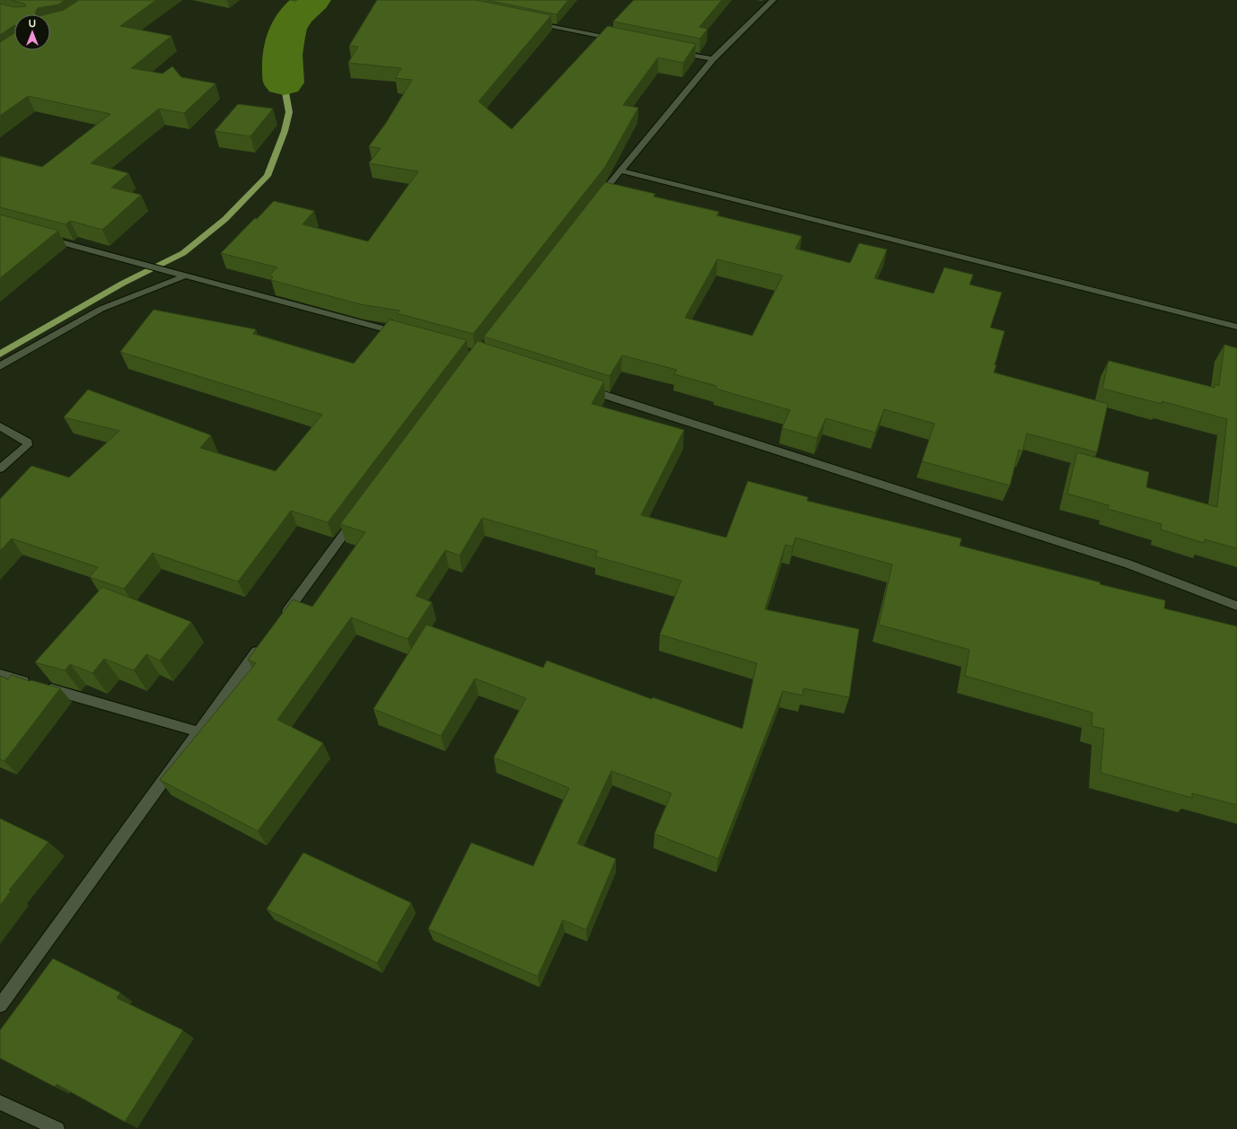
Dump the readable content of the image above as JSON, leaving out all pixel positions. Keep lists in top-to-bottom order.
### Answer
{
  "north": "top"
}
